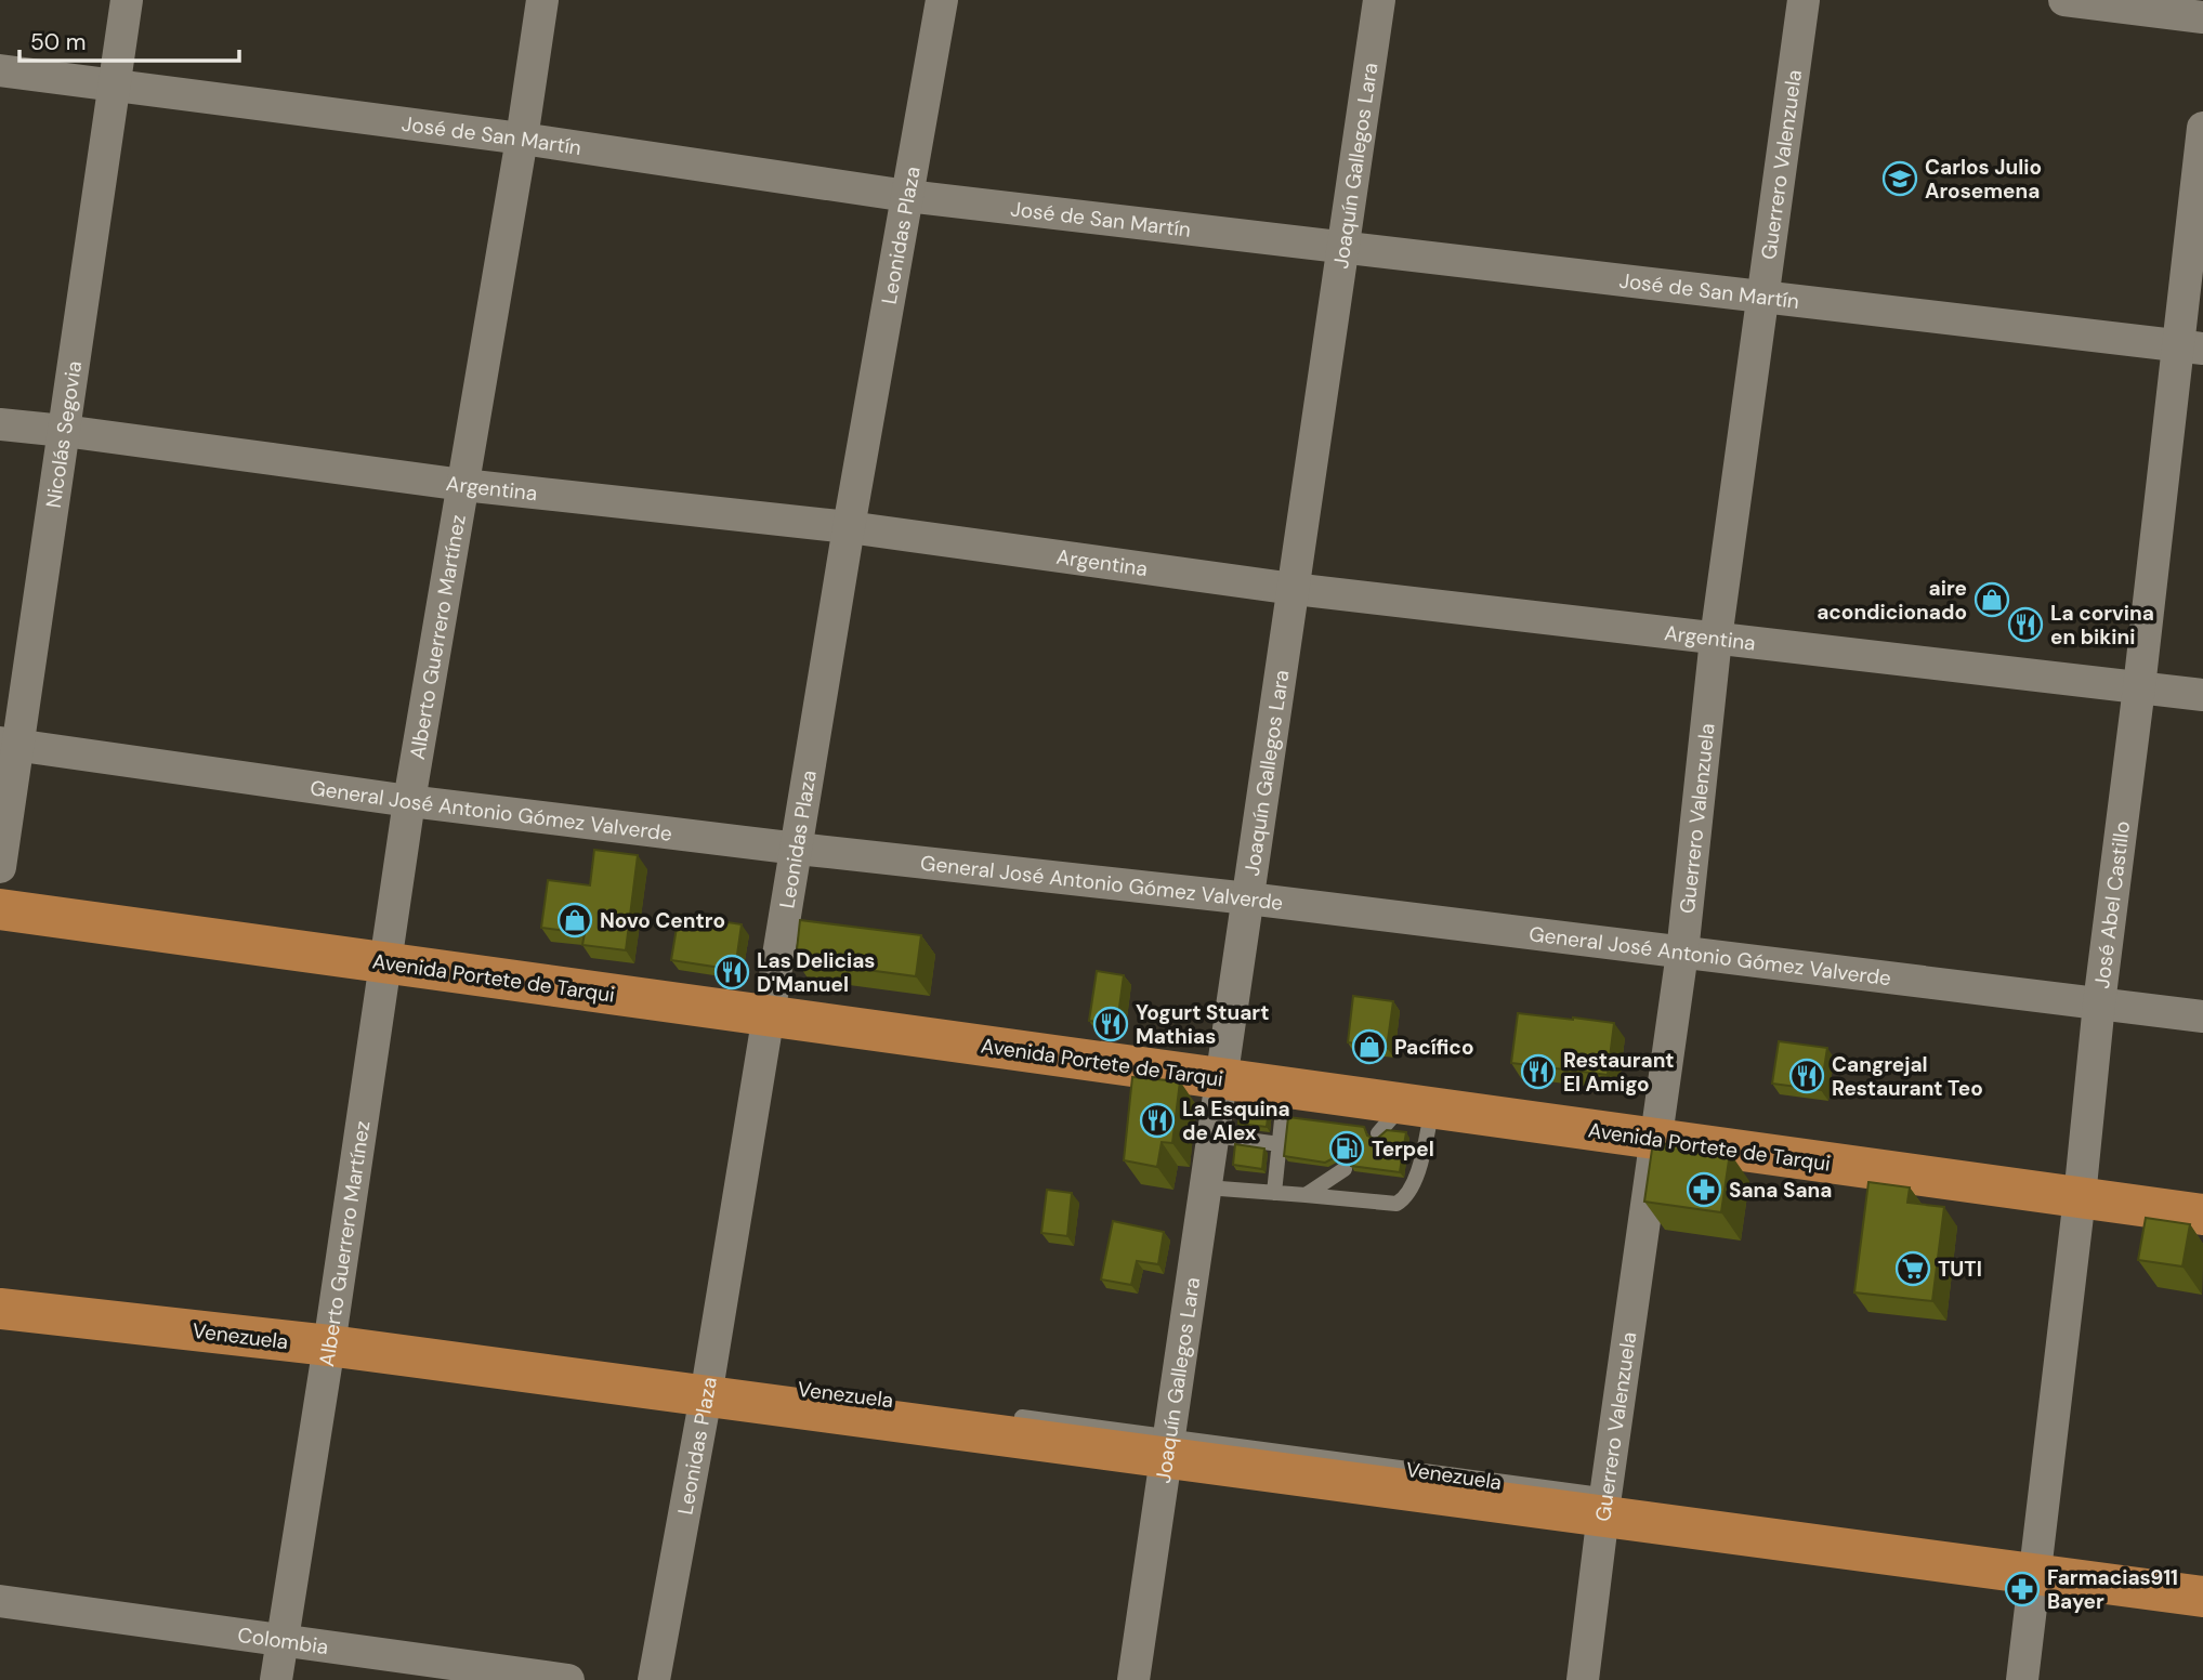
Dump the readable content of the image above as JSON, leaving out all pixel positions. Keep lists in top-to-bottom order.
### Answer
{
  "streets": {
    "main road": ["Avenida Portete de Tarqui", "Venezuela"],
    "street": [
      "José de San Martín",
      "Guerrero Valenzuela",
      "Joaquín Gallegos Lara",
      "Leonidas Plaza",
      "Nicolás Segovia",
      "Argentina",
      "Alberto Guerrero Martínez",
      "General José Antonio Gómez Valverde",
      "José Abel Castillo",
      "Colombia"
    ]
  },
  "crossings": [
    ["José de San Martín", "Guerrero Valenzuela"],
    ["José de San Martín", "Joaquín Gallegos Lara"],
    ["José de San Martín", "Leonidas Plaza"],
    ["José de San Martín", "Nicolás Segovia"],
    ["José de San Martín", "Alberto Guerrero Martínez"],
    ["José de San Martín", "José Abel Castillo"],
    ["Guerrero Valenzuela", "Argentina"],
    ["Guerrero Valenzuela", "General José Antonio Gómez Valverde"],
    ["Guerrero Valenzuela", "Avenida Portete de Tarqui"],
    ["Guerrero Valenzuela", "Venezuela"],
    ["Joaquín Gallegos Lara", "Argentina"],
    ["Joaquín Gallegos Lara", "General José Antonio Gómez Valverde"],
    ["Joaquín Gallegos Lara", "Avenida Portete de Tarqui"],
    ["Joaquín Gallegos Lara", "Venezuela"],
    ["Leonidas Plaza", "Argentina"],
    ["Leonidas Plaza", "General José Antonio Gómez Valverde"],
    ["Leonidas Plaza", "Avenida Portete de Tarqui"],
    ["Leonidas Plaza", "Venezuela"],
    ["Nicolás Segovia", "Argentina"],
    ["Nicolás Segovia", "General José Antonio Gómez Valverde"],
    ["Argentina", "Alberto Guerrero Martínez"],
    ["Argentina", "José Abel Castillo"],
    ["Alberto Guerrero Martínez", "General José Antonio Gómez Valverde"],
    ["Alberto Guerrero Martínez", "Avenida Portete de Tarqui"],
    ["Alberto Guerrero Martínez", "Venezuela"],
    ["Alberto Guerrero Martínez", "Colombia"],
    ["General José Antonio Gómez Valverde", "José Abel Castillo"],
    ["José Abel Castillo", "Avenida Portete de Tarqui"],
    ["José Abel Castillo", "Venezuela"]
  ],
  "places": {
    "school or university": ["Carlos Julio Arosemena"],
    "shop": ["aire acondicionado", "Novo Centro", "Pacífico"],
    "restaurant": [
      "La corvina en bikini",
      "Las Delicias D'Manuel",
      "Yogurt Stuart Mathias",
      "Restaurant El Amigo",
      "Cangrejal Restaurant Teo",
      "La Esquina de Alex"
    ],
    "fuel station": ["Terpel"],
    "pharmacy": ["Sana Sana", "Farmacias911 Bayer"],
    "supermarket": ["TUTI"]
  },
  "scale_bar": "50 m"
}
